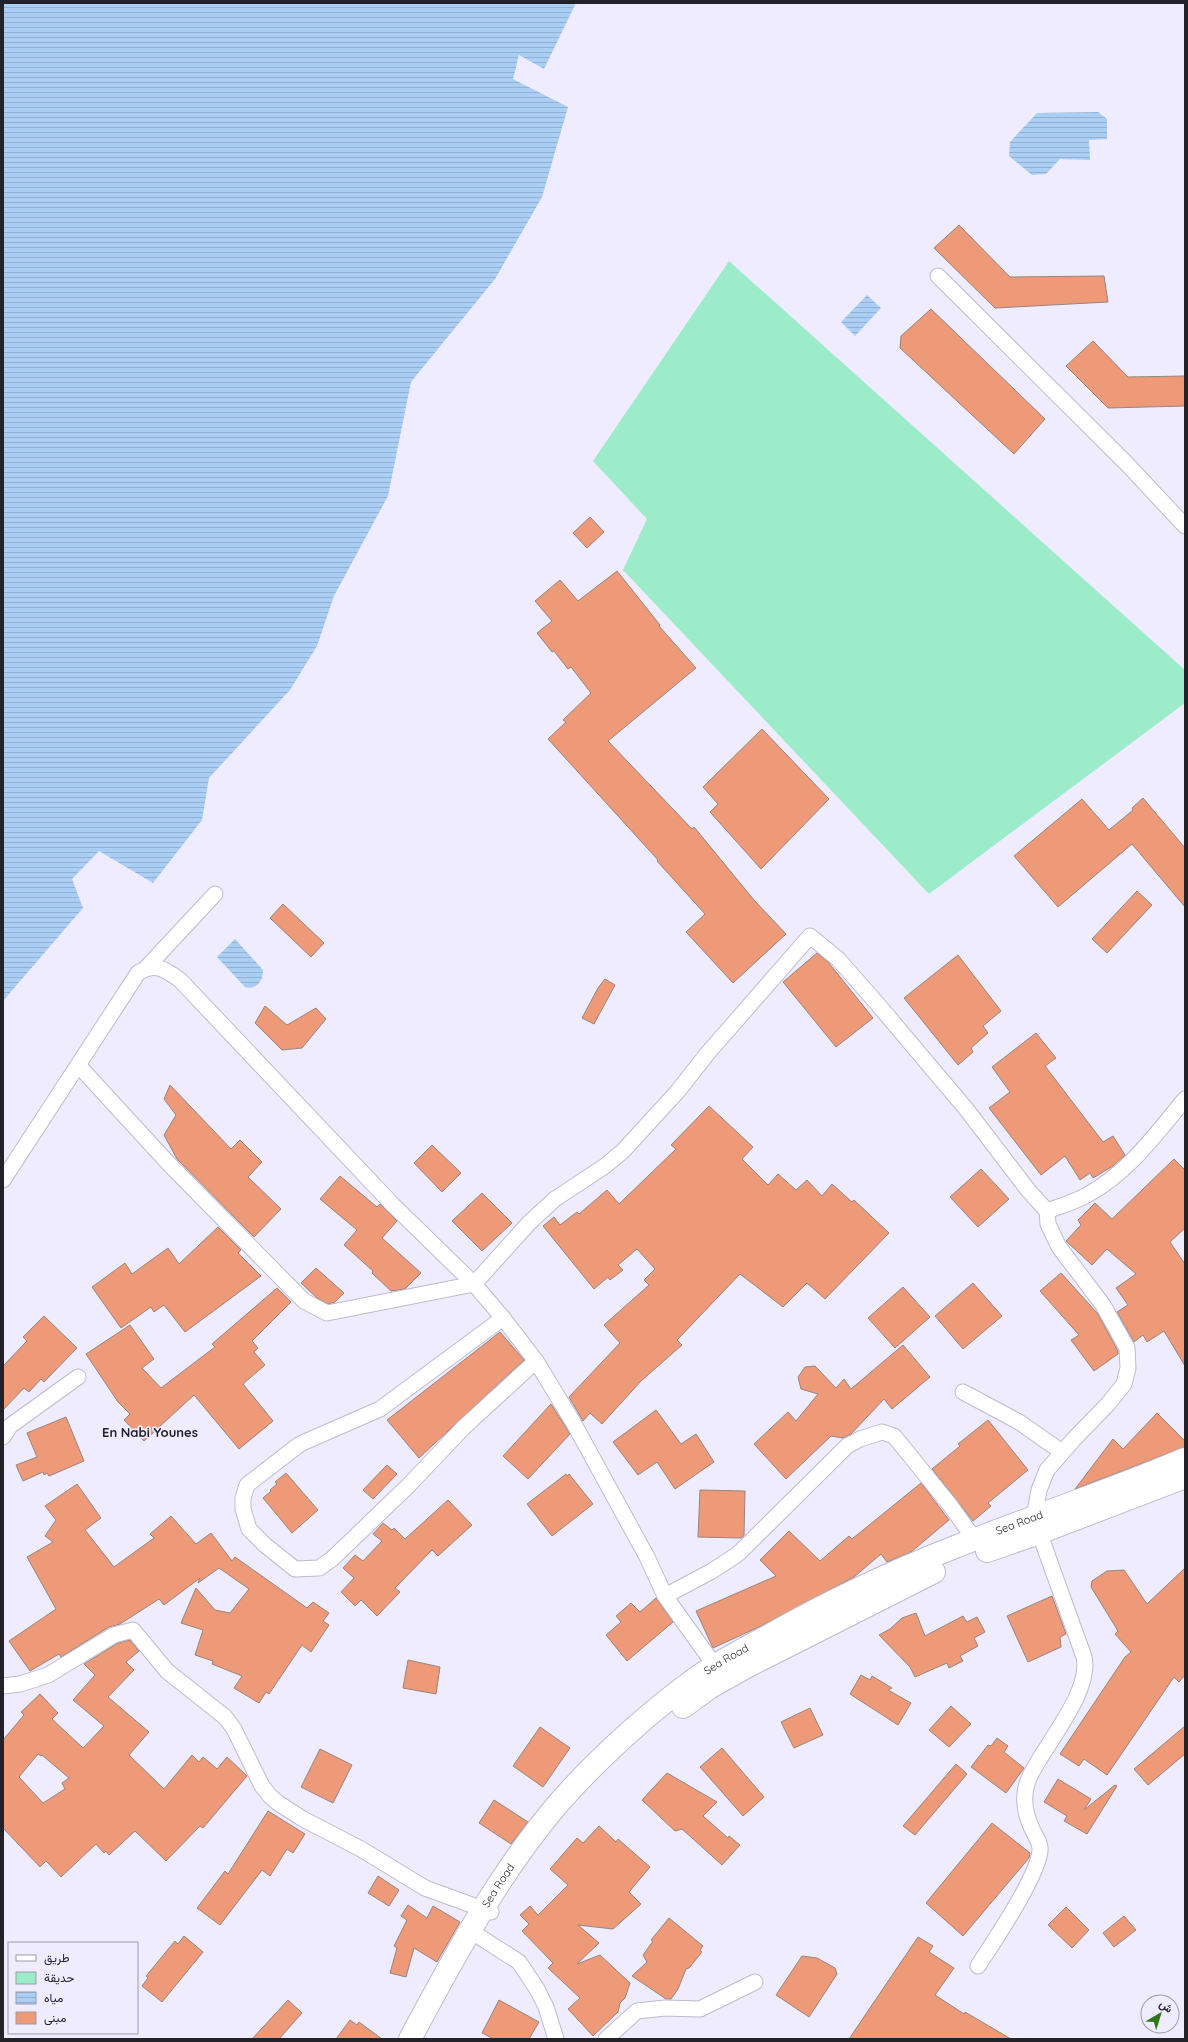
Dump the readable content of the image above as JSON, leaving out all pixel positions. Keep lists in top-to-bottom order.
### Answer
{
  "streets": {
    "highway": ["Sea Road"]
  },
  "districts": ["En Nabi Younes"],
  "legend": [
    "طريق",
    "حديقة",
    "مياه",
    "مبنى"
  ],
  "north": "top right"
}
